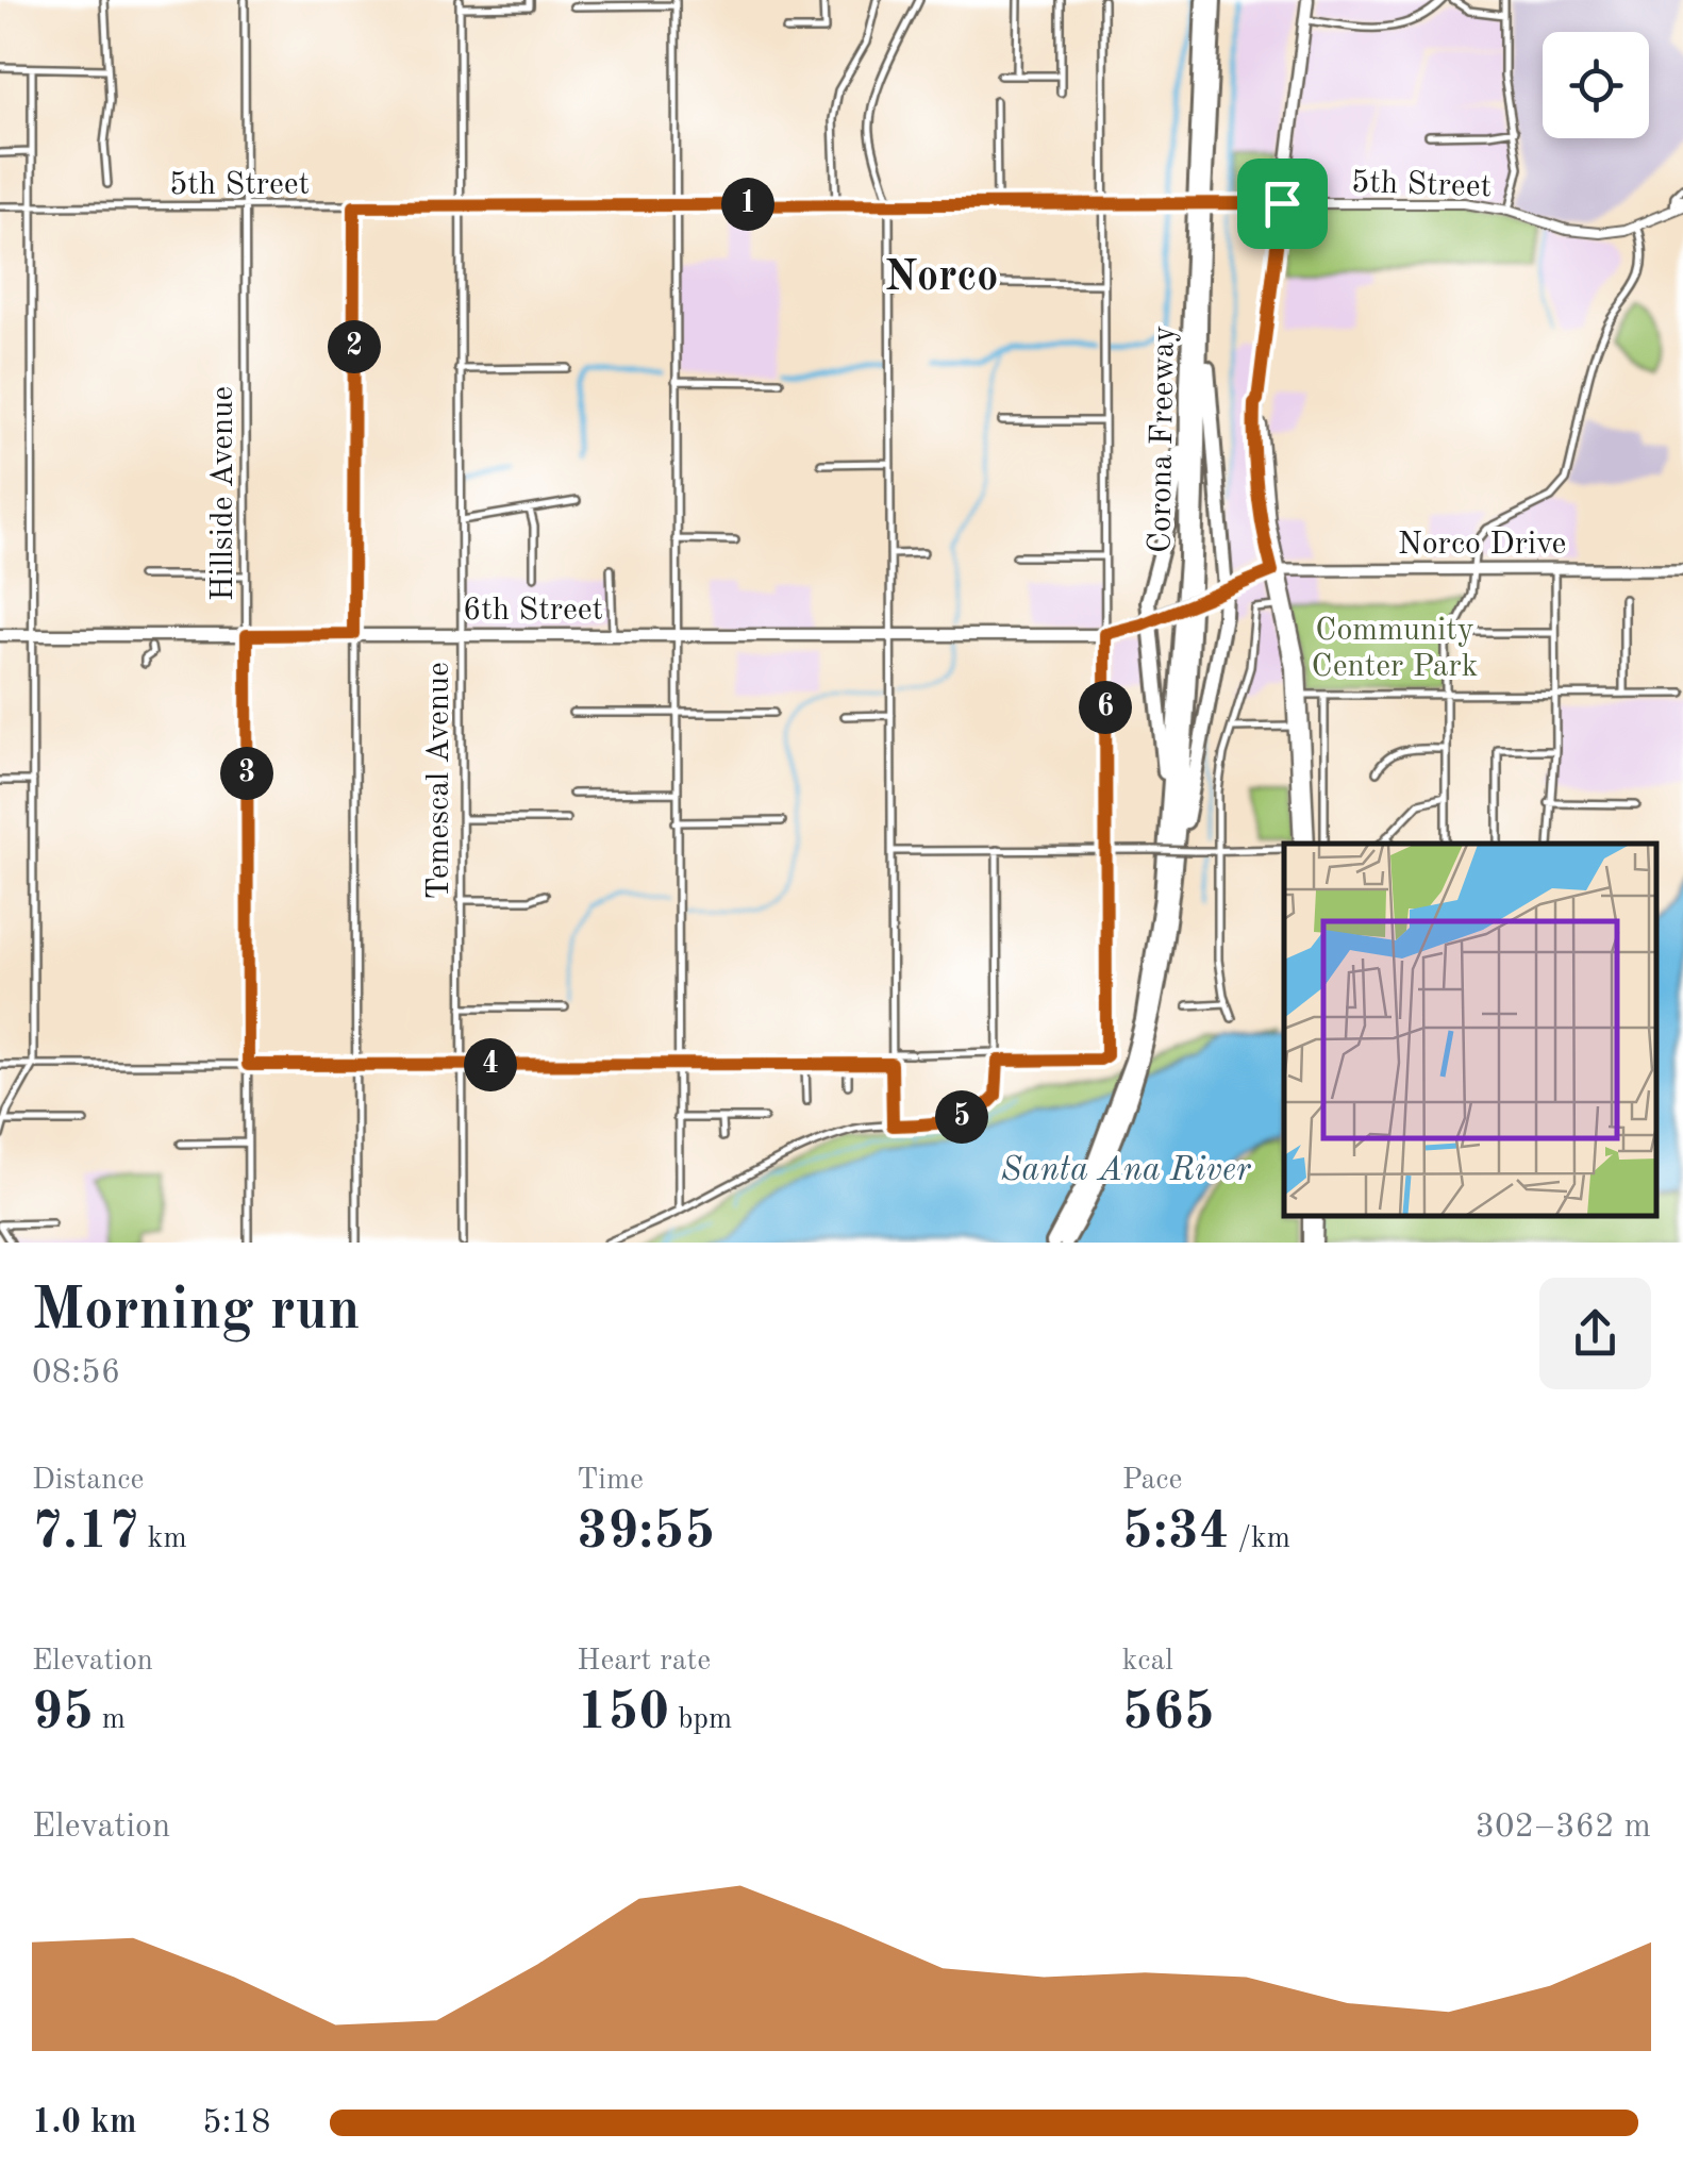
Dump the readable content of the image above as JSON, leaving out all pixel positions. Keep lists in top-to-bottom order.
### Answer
{
  "streets": {
    "highway": ["Corona Freeway"],
    "main road": ["Norco Drive", "6th Street"],
    "street": ["5th Street", "Hillside Avenue", "Temescal Avenue"]
  },
  "crossings": [
    ["5th Street", "Hillside Avenue"],
    ["5th Street", "Temescal Avenue"],
    ["Hillside Avenue", "6th Street"],
    ["Norco Drive", "6th Street"],
    ["6th Street", "Temescal Avenue"]
  ],
  "districts": ["Norco"],
  "water": ["Santa Ana River"],
  "parks": ["Community Center Park"],
  "page": {
    "pins": [
      "1",
      "2",
      "6",
      "3",
      "4",
      "5"
    ],
    "heading": ["Morning run", "08:56"],
    "stats": [
      ["Distance", "7.17 km"],
      ["Time", "39:55"],
      ["Pace", "5:34 /km"],
      ["Elevation", "95 m"],
      ["Heart rate", "150 bpm"],
      ["kcal", "565"]
    ],
    "chart": ["Elevation", "302–362 m"],
    "list": [
      {
        "name": "1.0 km",
        "note": "5:18"
      }
    ]
  }
}
